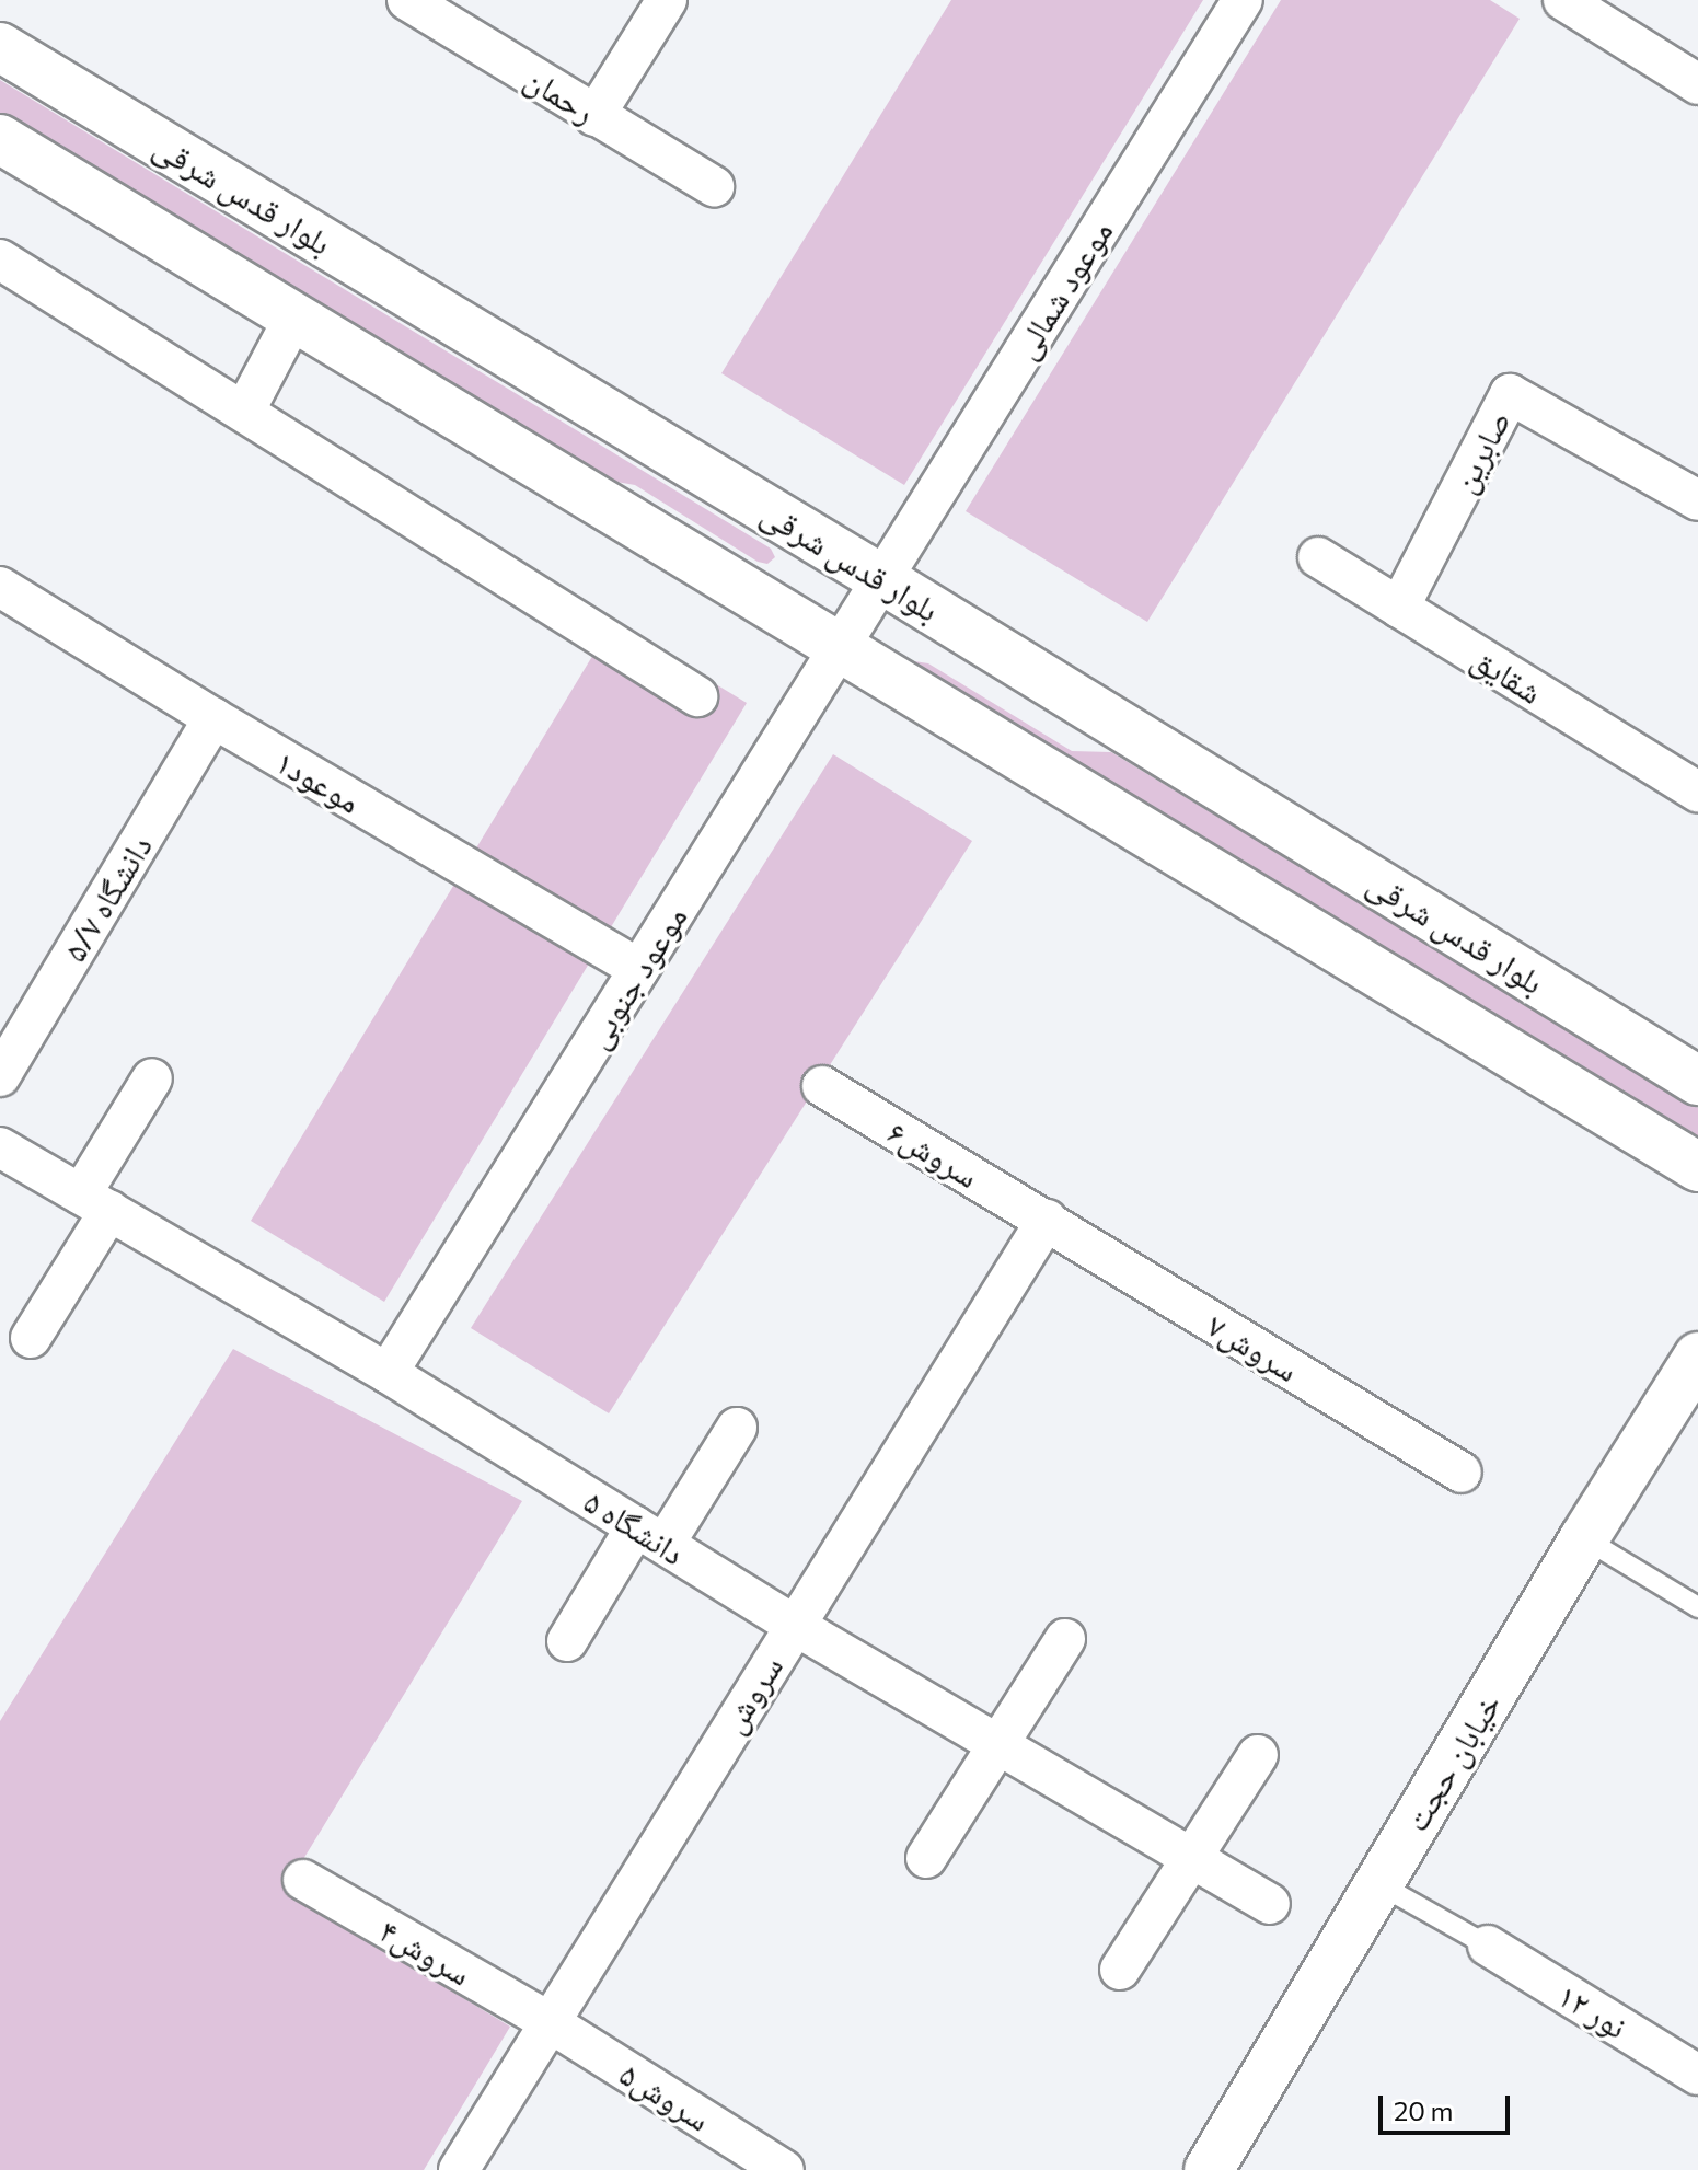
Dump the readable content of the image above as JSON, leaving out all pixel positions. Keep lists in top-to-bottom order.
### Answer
{
  "streets": {
    "main road": ["بلوار قدس شرقی", "خیابان حجت"],
    "street": [
      "رحمان",
      "موعود شمالی",
      "صابرین",
      "شقایق",
      "موعود۱",
      "دانشگاه ۵/۷",
      "موعود جنوبی",
      "سروش۶",
      "سروش۷",
      "دانشگاه ۵",
      "سروش",
      "سروش۴",
      "نور ۱۲",
      "سروش۵"
    ]
  },
  "crossings": [
    ["بلوار قدس شرقی", "موعود شمالی"],
    ["بلوار قدس شرقی", "موعود جنوبی"],
    ["موعود شمالی", "موعود جنوبی"],
    ["صابرین", "شقایق"],
    ["موعود۱", "دانشگاه ۵/۷"],
    ["موعود۱", "موعود جنوبی"],
    ["موعود جنوبی", "دانشگاه ۵"],
    ["سروش۶", "سروش۷"],
    ["سروش۶", "سروش"],
    ["سروش۷", "سروش"],
    ["دانشگاه ۵", "سروش"],
    ["سروش", "سروش۴"],
    ["سروش", "سروش۵"],
    ["سروش۴", "سروش۵"]
  ],
  "scale_bar": "20 m"
}
